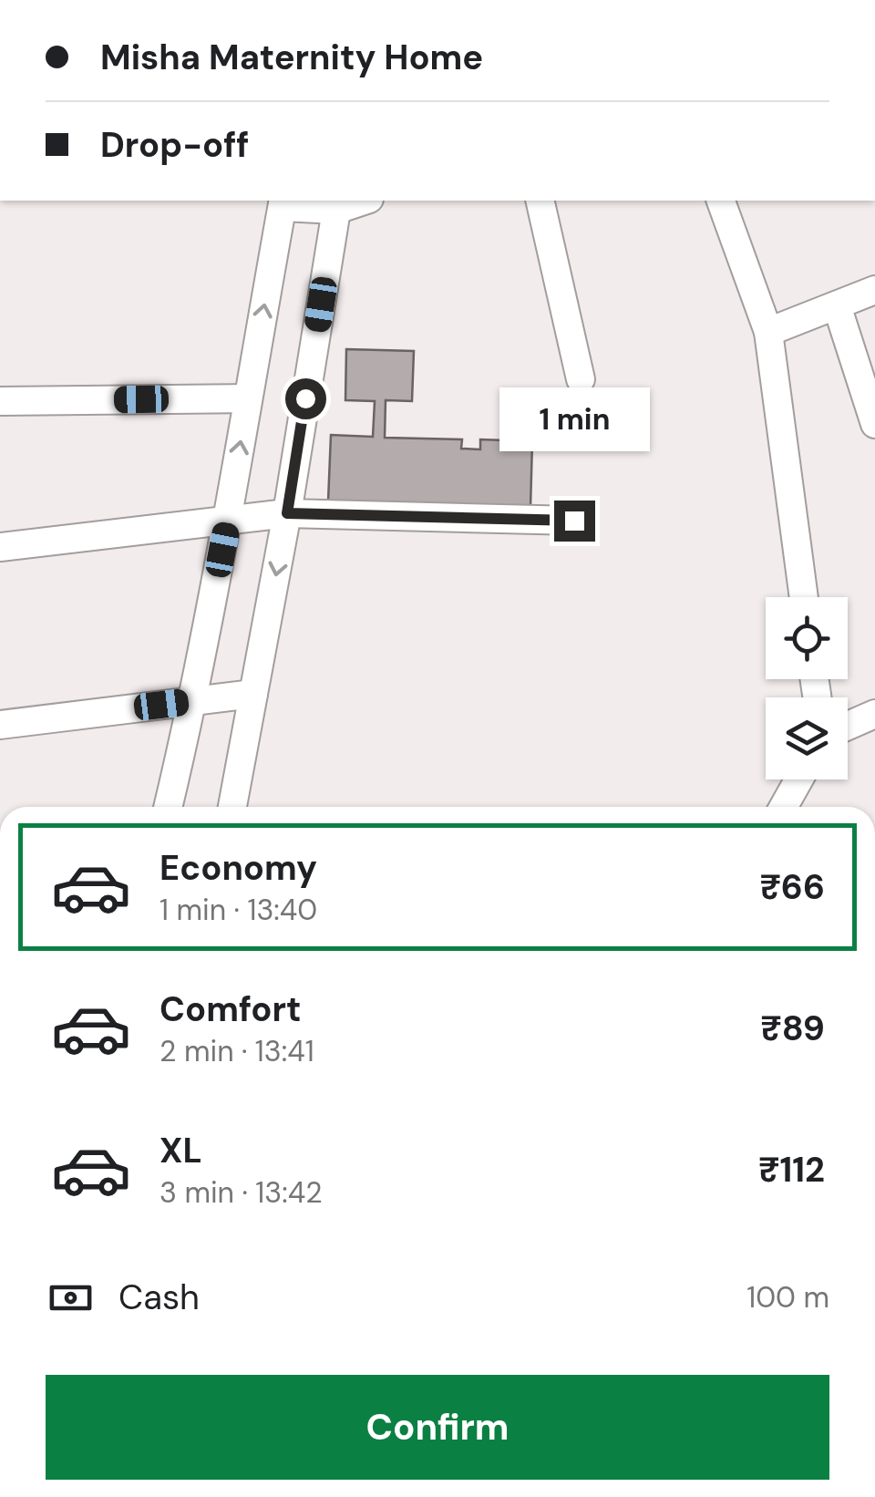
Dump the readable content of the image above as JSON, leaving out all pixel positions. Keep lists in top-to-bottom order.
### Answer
{
  "page": {
    "banner": ["Misha Maternity Home", "Drop-off"],
    "bubble": "1 min",
    "list": [
      {
        "name": "Economy",
        "note": "1 min · 13:40",
        "value": "₹66"
      },
      {
        "name": "Comfort",
        "note": "2 min · 13:41",
        "value": "₹89"
      },
      {
        "name": "XL",
        "note": "3 min · 13:42",
        "value": "₹112"
      }
    ],
    "pay": ["Cash", "100 m"],
    "buttons": "Confirm"
  }
}
